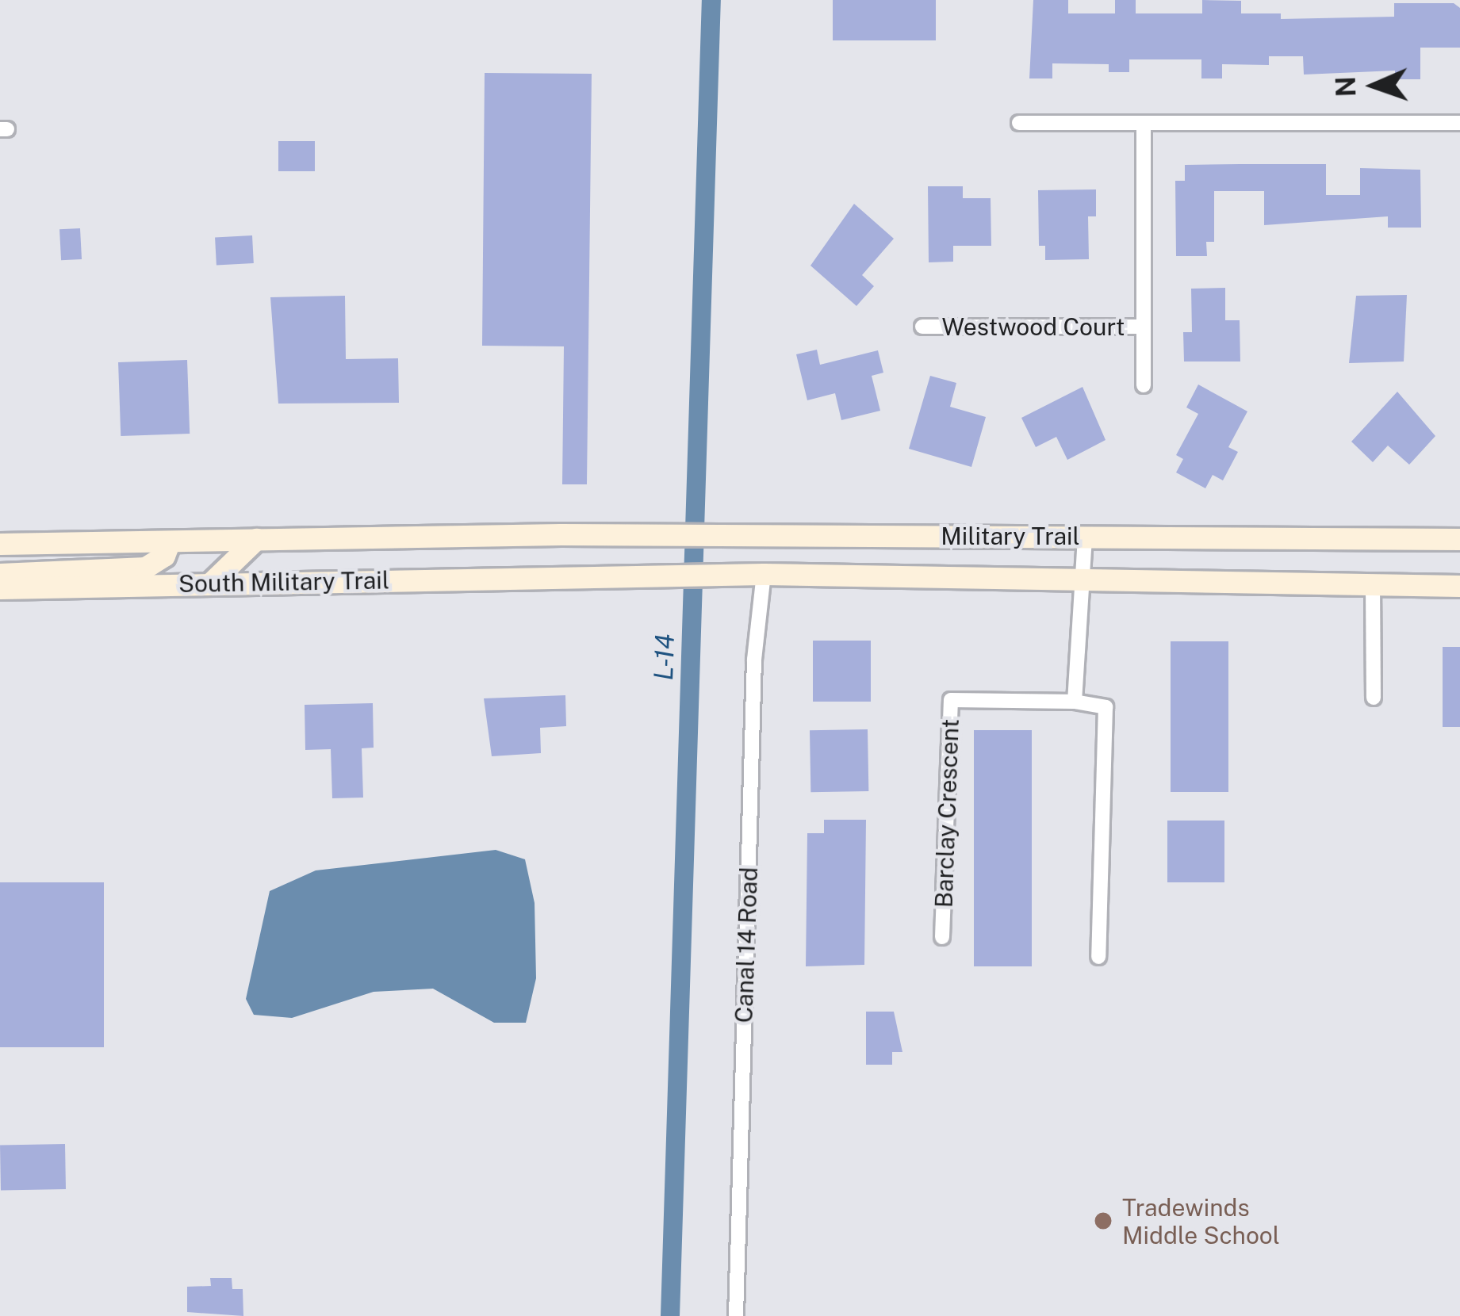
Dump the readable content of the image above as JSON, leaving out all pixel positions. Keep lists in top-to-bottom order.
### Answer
{
  "streets": {
    "main road": ["Military Trail", "South Military Trail"],
    "street": ["Westwood Court", "Barclay Crescent", "Canal 14 Road"]
  },
  "crossings": [
    ["Military Trail", "South Military Trail"],
    ["Military Trail", "Canal 14 Road"]
  ],
  "water": ["L-14"],
  "places": ["Tradewinds Middle School"],
  "north": "left"
}
